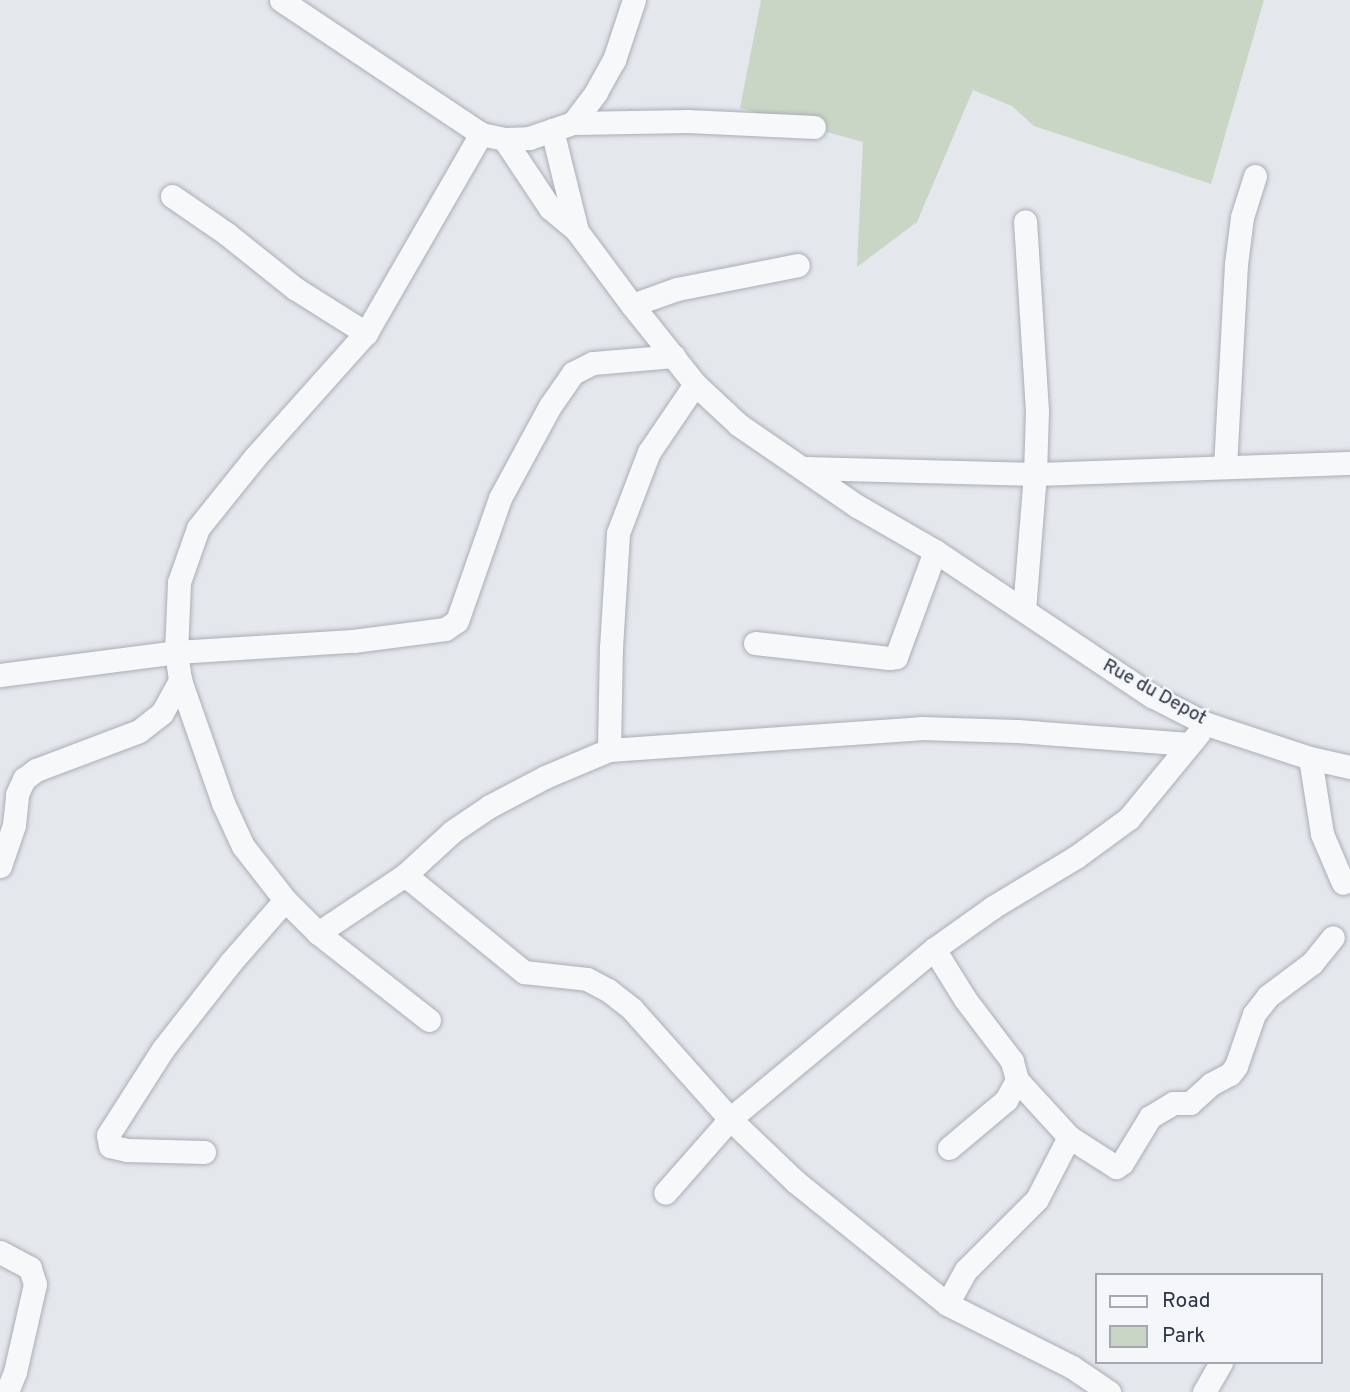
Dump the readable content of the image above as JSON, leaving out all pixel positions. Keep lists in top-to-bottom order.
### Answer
{
  "streets": {
    "street": ["Rue du Depot"]
  },
  "legend": ["Road", "Park"]
}
